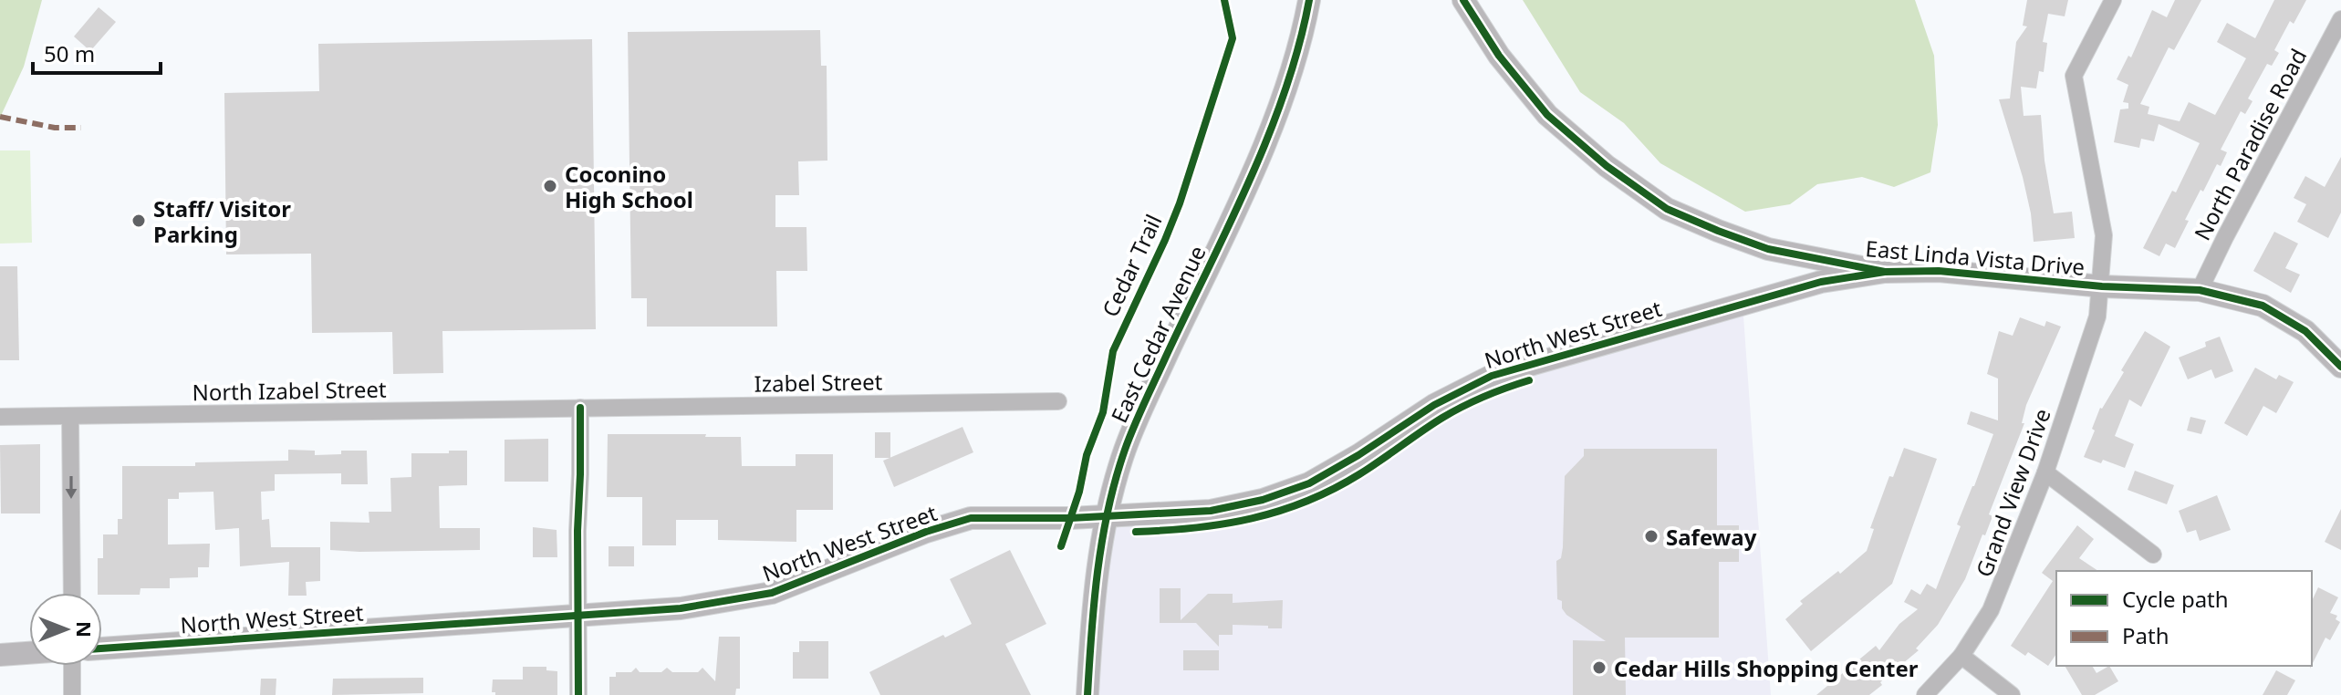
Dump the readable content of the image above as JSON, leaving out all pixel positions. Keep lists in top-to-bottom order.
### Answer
{
  "streets": {
    "street": [
      "North Paradise Road",
      "East Linda Vista Drive",
      "East Cedar Avenue",
      "North West Street",
      "Izabel Street",
      "North Izabel Street",
      "Grand View Drive"
    ],
    "cycle path": ["Cedar Trail"]
  },
  "crossings": [
    ["North Paradise Road", "East Linda Vista Drive"],
    ["East Linda Vista Drive", "North West Street"],
    ["East Linda Vista Drive", "Grand View Drive"],
    ["East Cedar Avenue", "North West Street"],
    ["Izabel Street", "North Izabel Street"]
  ],
  "places": [
    "Coconino High School",
    "Staff/ Visitor Parking",
    "Safeway",
    "Cedar Hills Shopping Center"
  ],
  "legend": ["Cycle path", "Path"],
  "scale_bar": "50 m",
  "north": "right"
}
